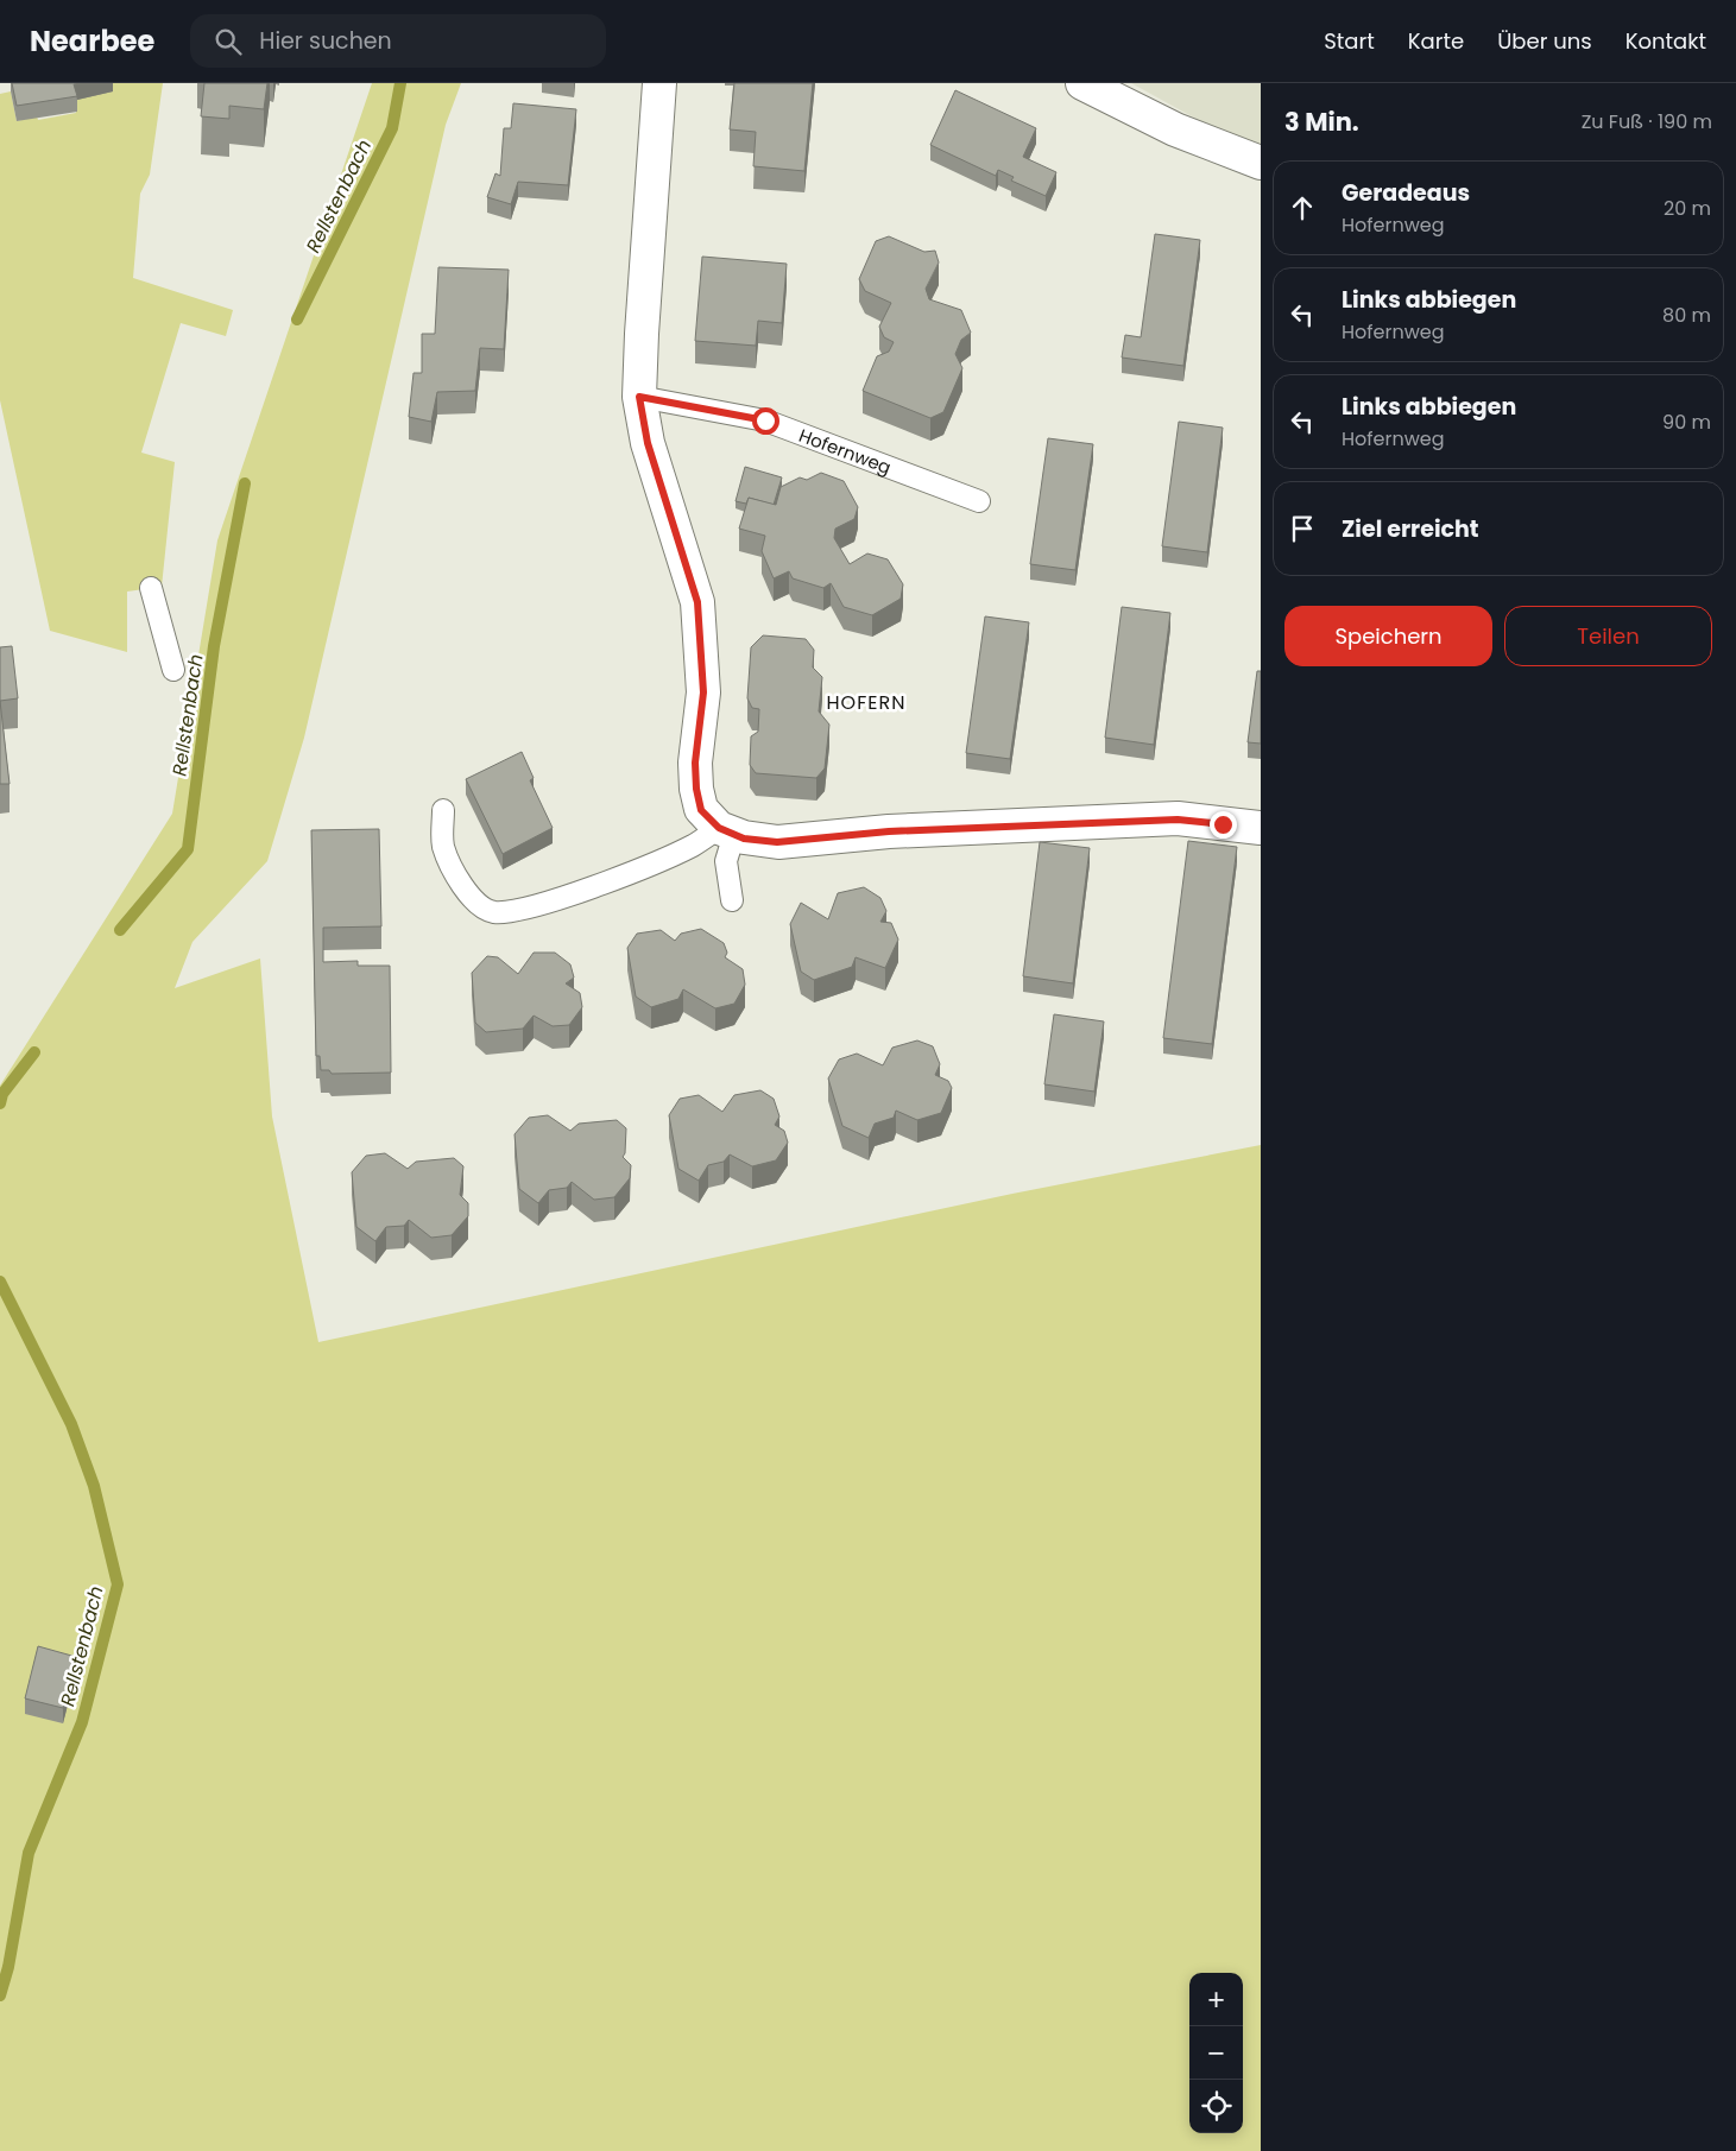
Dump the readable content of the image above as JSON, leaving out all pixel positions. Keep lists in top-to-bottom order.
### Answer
{
  "streets": {
    "lane": ["Hofernweg"]
  },
  "districts": ["HOFERN"],
  "water": ["Rellstenbach"],
  "page": {
    "header": "Nearbee",
    "search": "Hier suchen",
    "nav": [
      "Start",
      "Karte",
      "Über uns",
      "Kontakt"
    ],
    "heading": ["3 Min.", "Zu Fuß · 190 m"],
    "list": [
      ["Geradeaus", "Hofernweg", "20 m"],
      ["Links abbiegen", "Hofernweg", "80 m"],
      ["Links abbiegen", "Hofernweg", "90 m"],
      "Ziel erreicht"
    ],
    "buttons": ["Speichern", "Teilen"],
    "map_buttons": ["+", "−"]
  }
}
